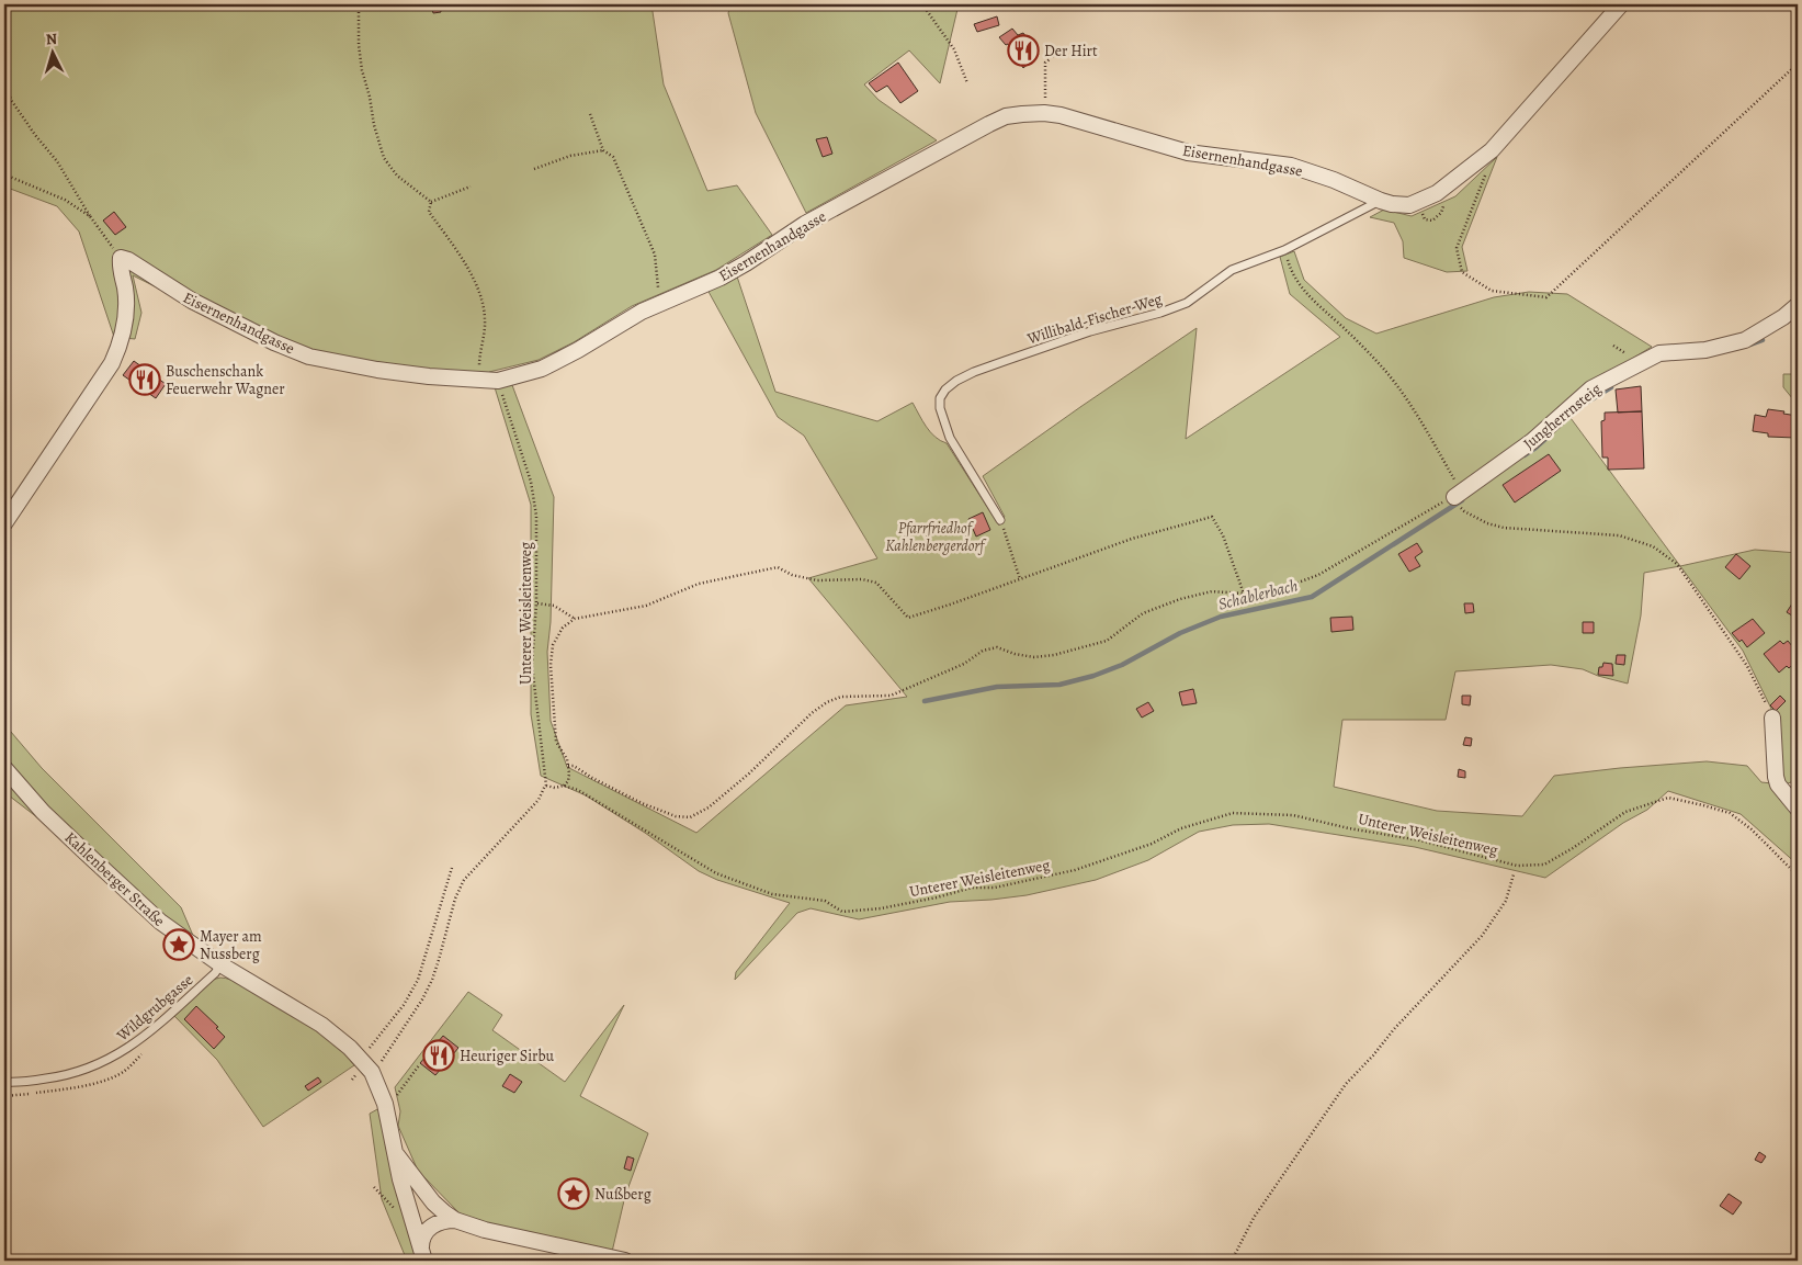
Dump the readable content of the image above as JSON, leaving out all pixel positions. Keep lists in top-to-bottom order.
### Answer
{
  "streets": {
    "street": ["Eisernenhandgasse", "Jungherrnsteig", "Kahlenberger Straße"],
    "lane": ["Willibald-Fischer-Weg", "Wildgrubgasse"],
    "path": ["Unterer Weisleitenweg"]
  },
  "crossings": [
    ["Eisernenhandgasse", "Willibald-Fischer-Weg"],
    ["Eisernenhandgasse", "Unterer Weisleitenweg"],
    ["Kahlenberger Straße", "Wildgrubgasse"]
  ],
  "water": ["Schablerbach"],
  "parks": ["Pfarrfriedhof Kahlenbergerdorf"],
  "places": {
    "restaurant": ["Der Hirt", "Buschenschank Feuerwehr Wagner", "Heuriger Sirbu"],
    "place": ["Mayer am Nussberg", "Nußberg"]
  },
  "north": "top"
}
